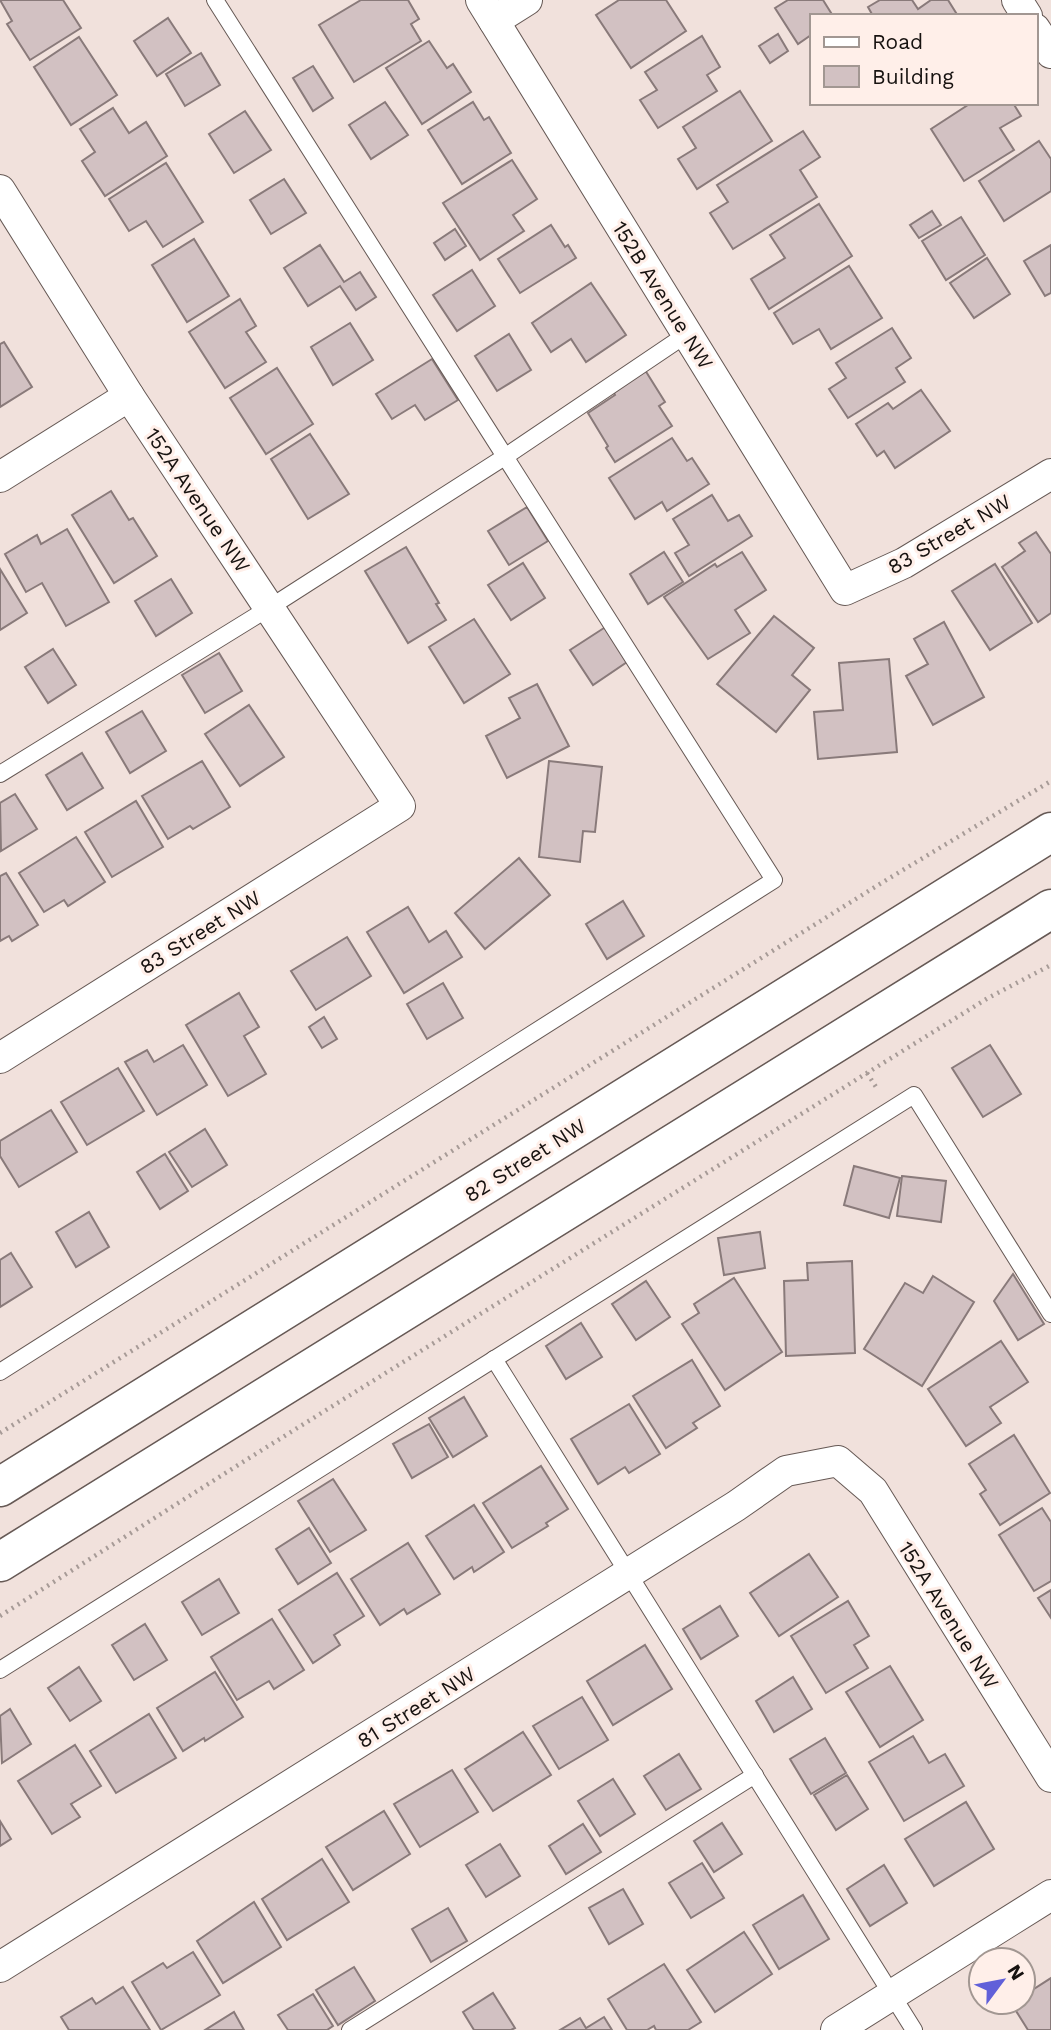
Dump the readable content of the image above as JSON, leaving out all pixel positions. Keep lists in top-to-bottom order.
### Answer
{
  "streets": {
    "main road": ["82 Street NW"],
    "street": [
      "152B Avenue NW",
      "152A Avenue NW",
      "83 Street NW",
      "81 Street NW"
    ]
  },
  "crossings": [
    ["152B Avenue NW", "83 Street NW"],
    ["152A Avenue NW", "83 Street NW"],
    ["152A Avenue NW", "81 Street NW"]
  ],
  "legend": ["Road", "Building"],
  "north": "top right"
}
